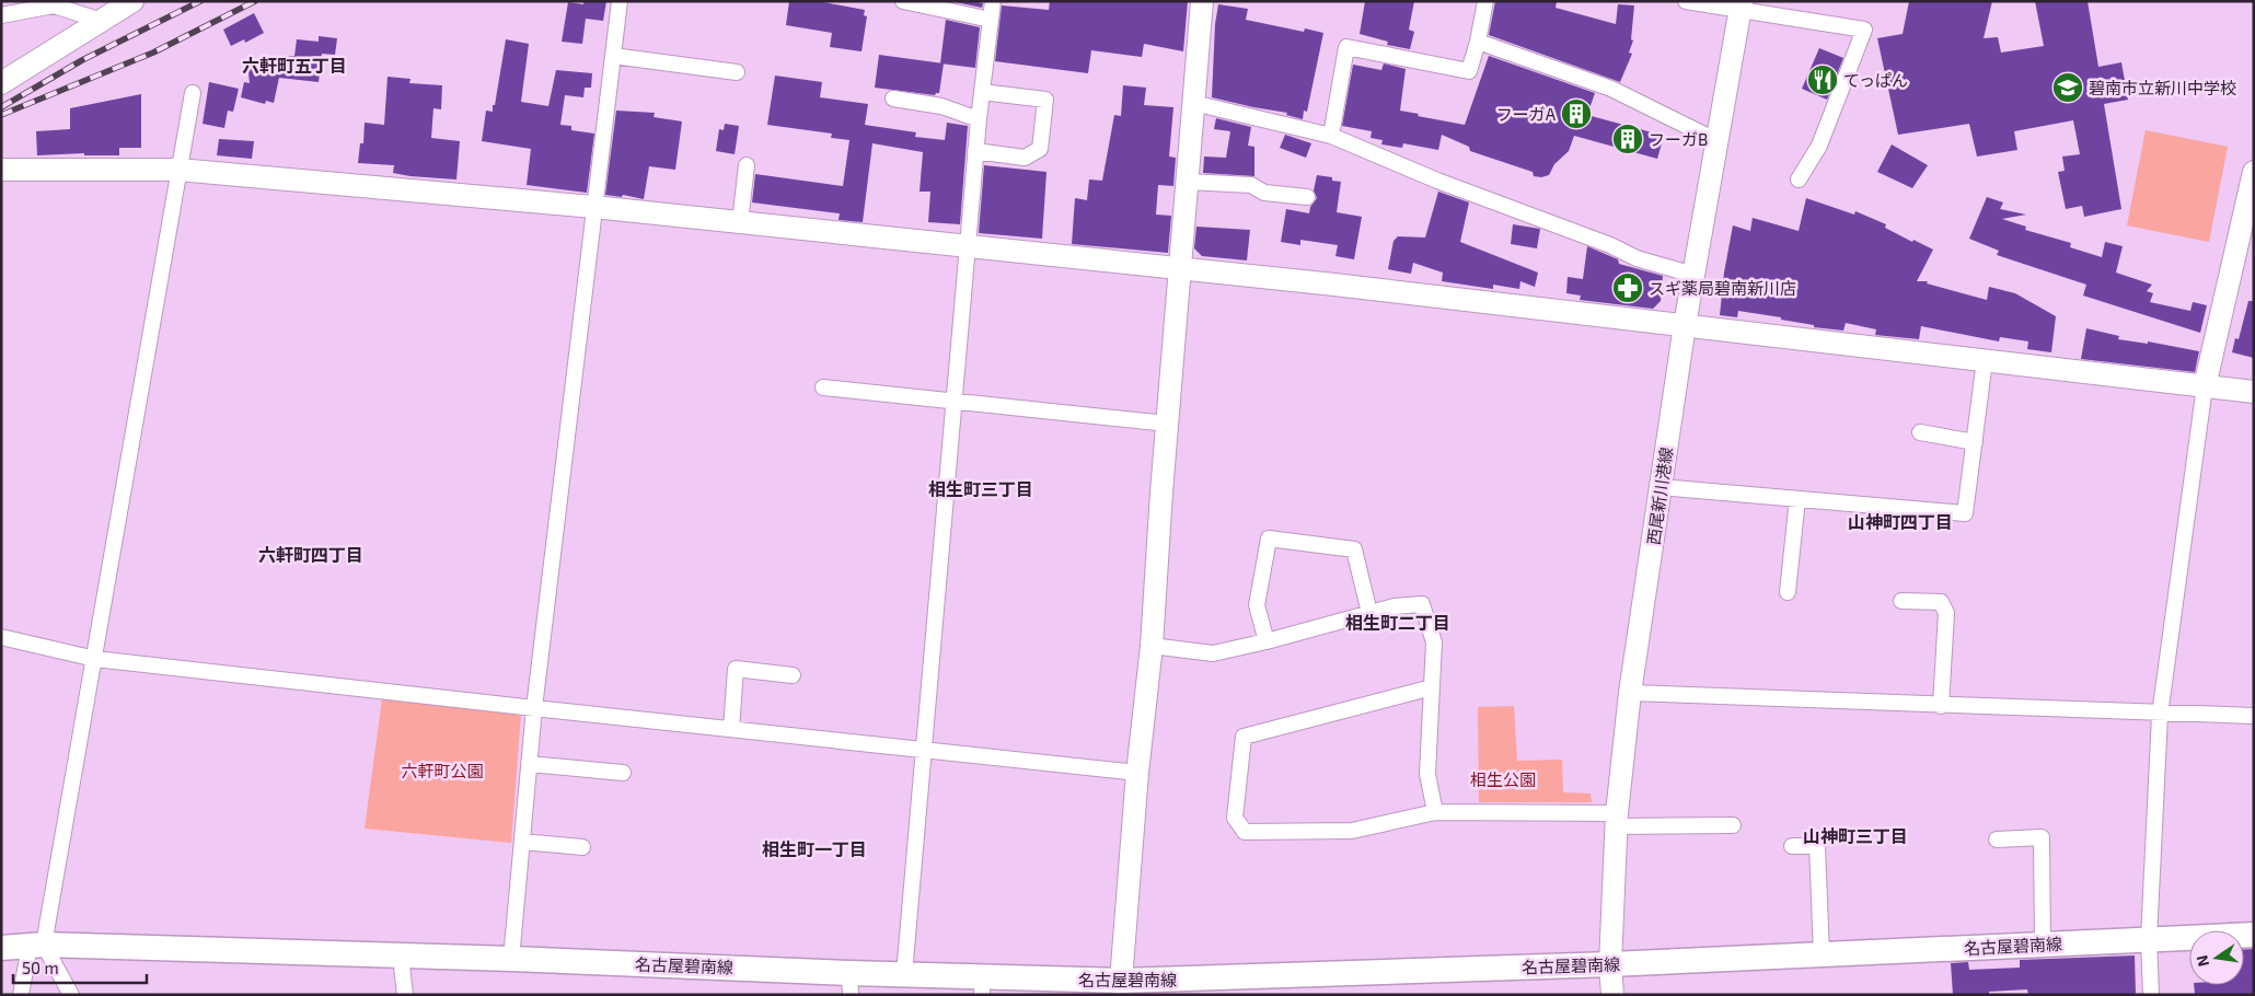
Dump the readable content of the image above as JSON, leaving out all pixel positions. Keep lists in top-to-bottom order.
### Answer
{
  "streets": {
    "main road": ["名古屋碧南線"],
    "street": ["西尾新川港線"]
  },
  "crossings": [
    ["西尾新川港線", "名古屋碧南線"]
  ],
  "districts": [
    "六軒町五丁目",
    "相生町三丁目",
    "山神町四丁目",
    "六軒町四丁目",
    "相生町二丁目",
    "山神町三丁目",
    "相生町一丁目"
  ],
  "parks": ["六軒町公園", "相生公園"],
  "places": {
    "restaurant": ["てっぱん"],
    "school or university": ["碧南市立新川中学校"],
    "building": ["フーガA", "フーガB"],
    "pharmacy": ["スギ薬局碧南新川店"]
  },
  "scale_bar": "50 m",
  "north": "left"
}
